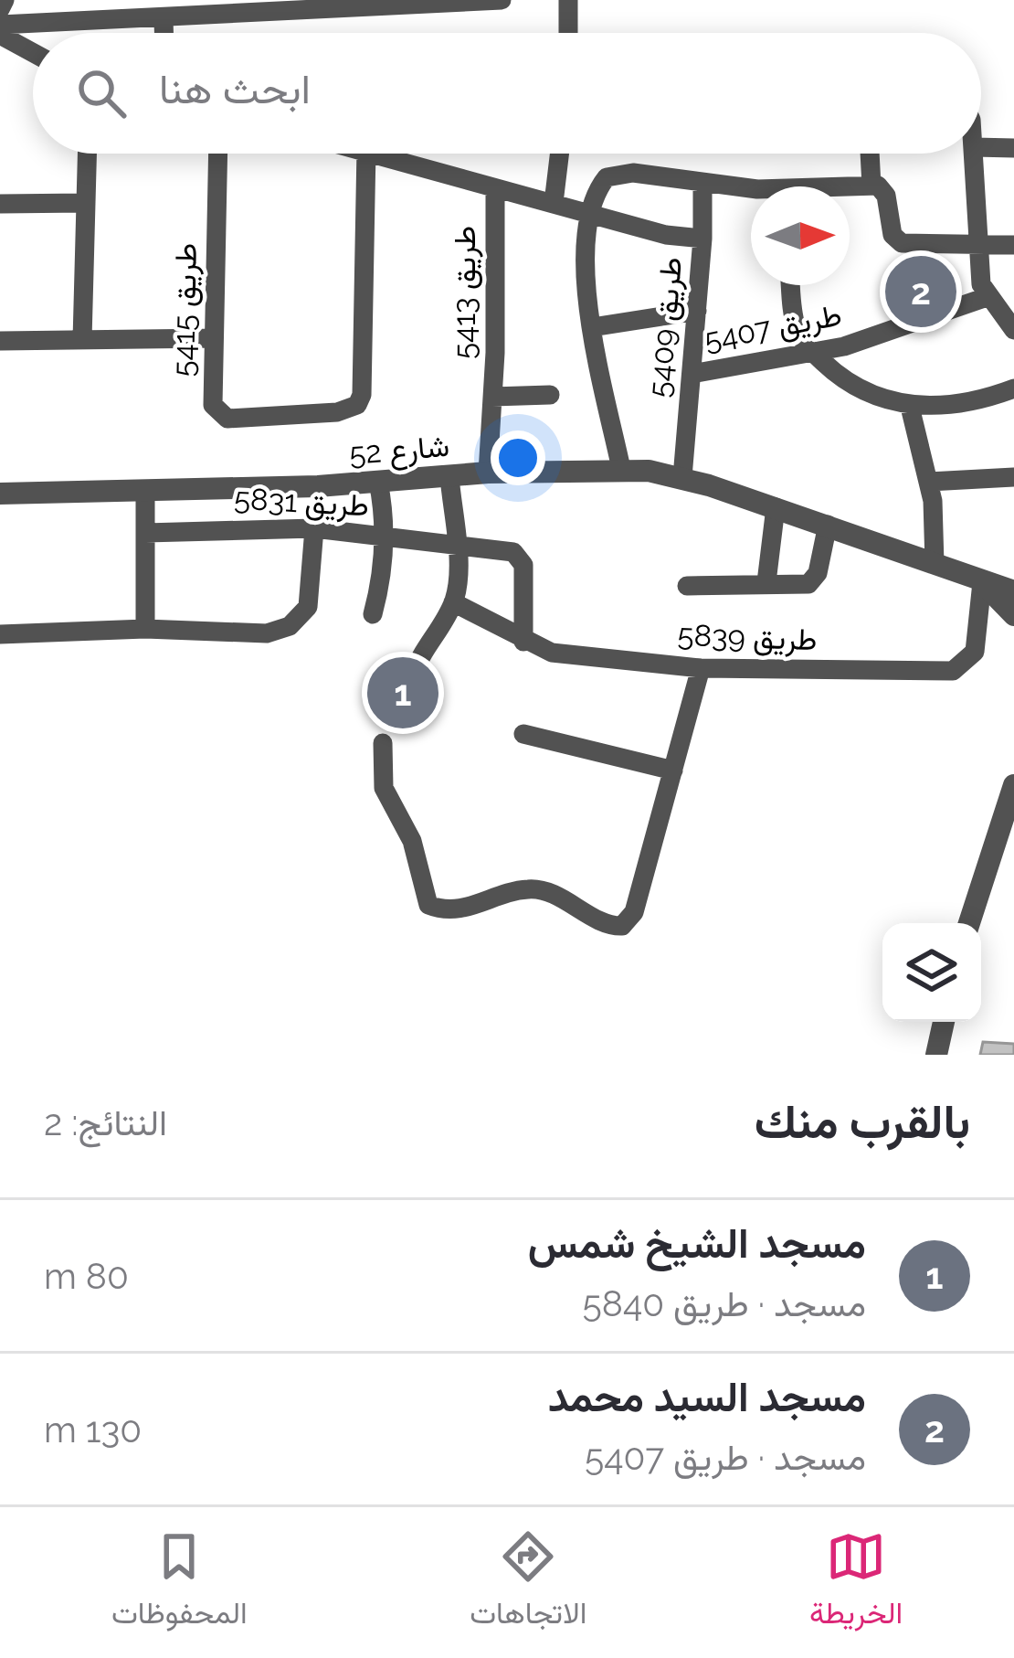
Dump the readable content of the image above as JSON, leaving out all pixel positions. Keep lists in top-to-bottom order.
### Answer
{
  "streets": {
    "street": [
      "طريق 5413",
      "طريق 5415",
      "طريق 5409",
      "طريق 5407",
      "شارع 52",
      "طريق 5831",
      "طريق 5839"
    ]
  },
  "crossings": [
    ["طريق 5413", "شارع 52"],
    ["طريق 5409", "طريق 5407"],
    ["طريق 5409", "شارع 52"],
    ["شارع 52", "طريق 5839"],
    ["طريق 5831", "طريق 5839"]
  ],
  "north": "right",
  "page": {
    "search": "ابحث هنا",
    "pins": ["2", "1"],
    "heading": ["بالقرب منك", "النتائج: 2"],
    "list": [
      {
        "mark": "1",
        "name": "مسجد الشيخ شمس",
        "note": "مسجد · طريق 5840",
        "value": "80 m"
      },
      {
        "mark": "2",
        "name": "مسجد السيد محمد",
        "note": "مسجد · طريق 5407",
        "value": "130 m"
      }
    ],
    "nav": ["الخريطة", "الاتجاهات", "المحفوظات"]
  }
}
